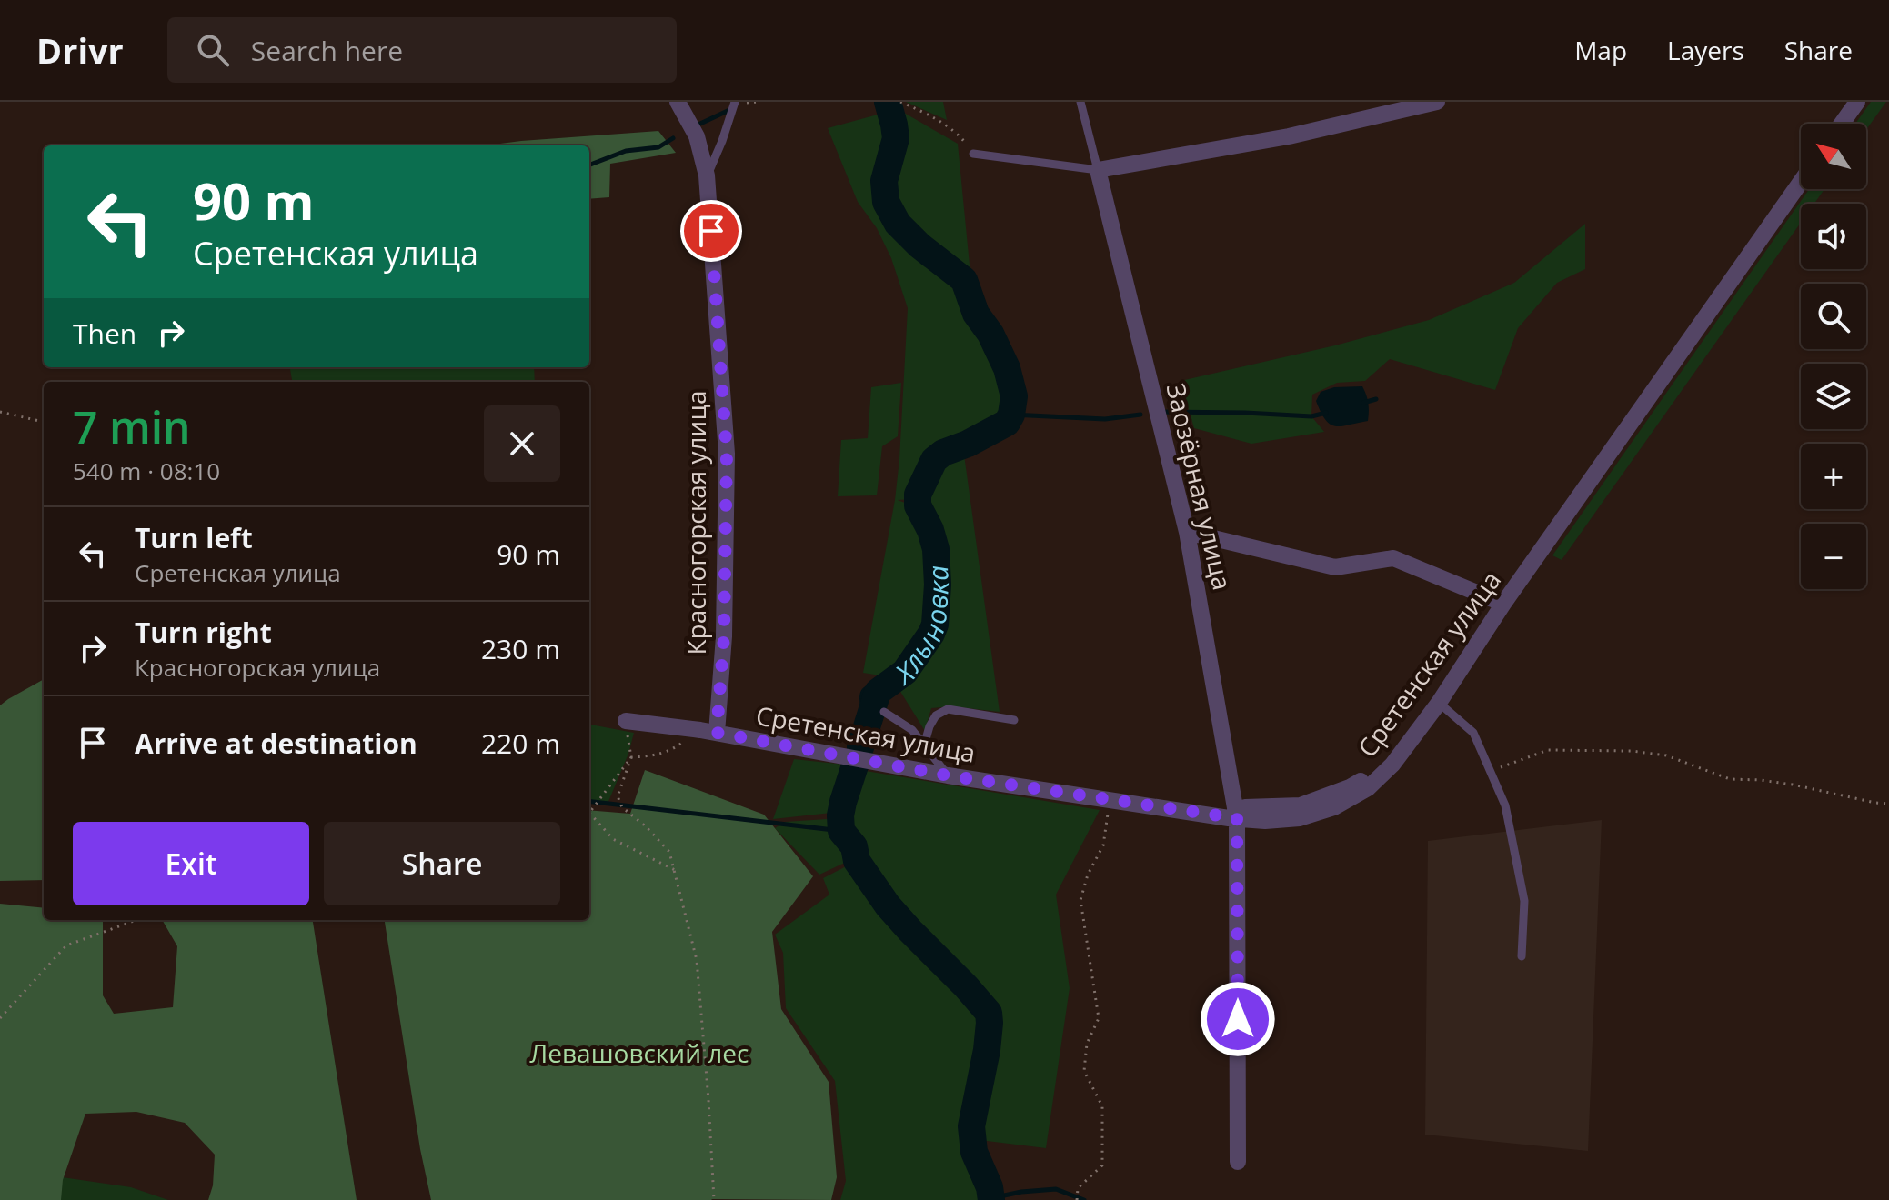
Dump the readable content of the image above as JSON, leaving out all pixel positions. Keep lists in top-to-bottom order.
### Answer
{
  "streets": {
    "street": ["Заозёрная улица", "Красногорская улица", "Сретенская улица"]
  },
  "crossings": [
    ["Заозёрная улица", "Сретенская улица"],
    ["Красногорская улица", "Сретенская улица"]
  ],
  "water": ["Хлыновка"],
  "parks": ["Левашовский лес"],
  "north": "top left",
  "page": {
    "header": "Drivr",
    "search": "Search here",
    "nav": ["Map", "Layers", "Share"],
    "map_buttons": ["+", "−"],
    "turn": ["90 m", "Сретенская улица"],
    "then": "Then",
    "heading": ["7 min", "540 m · 08:10"],
    "list": [
      {
        "name": "Turn left",
        "note": "Сретенская улица",
        "value": "90 m"
      },
      {
        "name": "Turn right",
        "note": "Красногорская улица",
        "value": "230 m"
      },
      {
        "name": "Arrive at destination",
        "value": "220 m"
      }
    ],
    "buttons": ["Exit", "Share"]
  }
}
